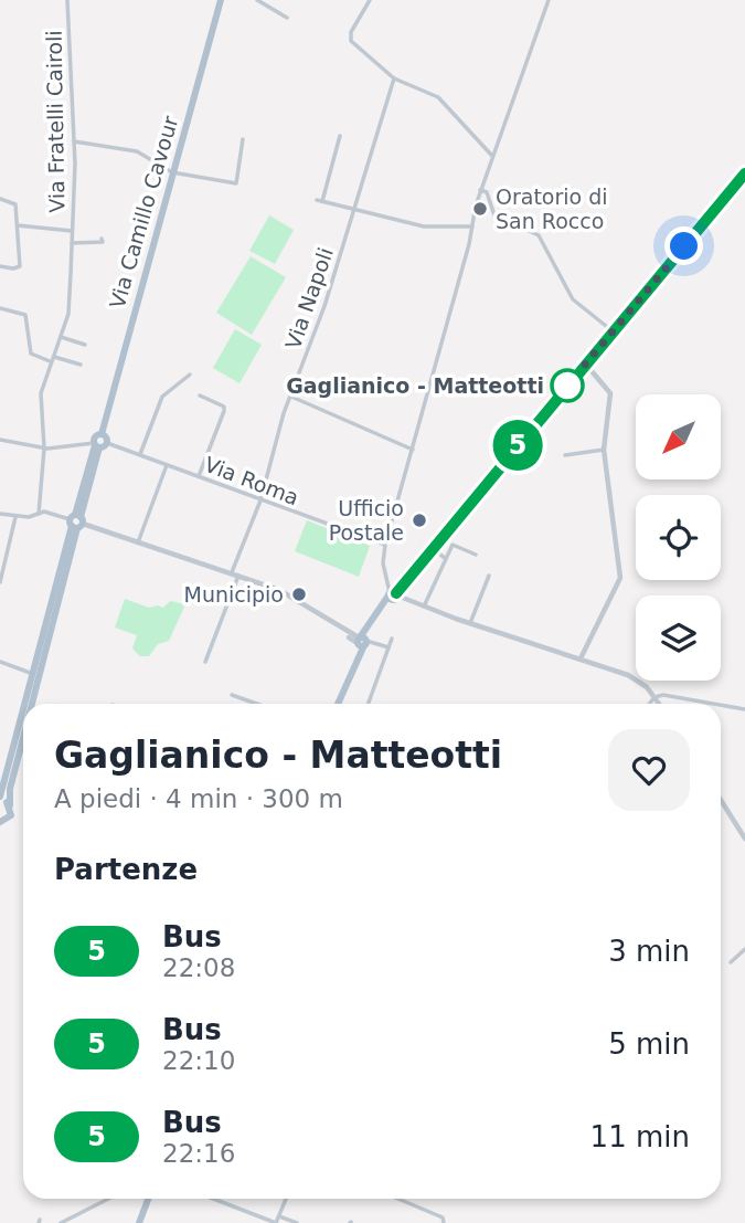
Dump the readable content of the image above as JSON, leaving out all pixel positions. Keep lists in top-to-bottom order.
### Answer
{
  "streets": {
    "main road": ["Via Camillo Cavour"],
    "street": ["Via Fratelli Cairoli", "Via Napoli", "Via Roma"]
  },
  "crossings": [
    ["Via Camillo Cavour", "Via Roma"],
    ["Via Napoli", "Via Roma"]
  ],
  "places": [
    "Oratorio di San Rocco",
    "Gaglianico - Matteotti",
    "Ufficio Postale",
    "Municipio"
  ],
  "lines": ["bus line 5"],
  "north": "bottom left",
  "page": {
    "on_map": "5",
    "heading": [
      ["Gaglianico - Matteotti", "A piedi · 4 min · 300 m"],
      "Partenze"
    ],
    "list": [
      {
        "mark": "5",
        "name": "Bus",
        "note": "22:08",
        "value": "3 min"
      },
      {
        "mark": "5",
        "name": "Bus",
        "note": "22:10",
        "value": "5 min"
      },
      {
        "mark": "5",
        "name": "Bus",
        "note": "22:16",
        "value": "11 min"
      }
    ]
  }
}
